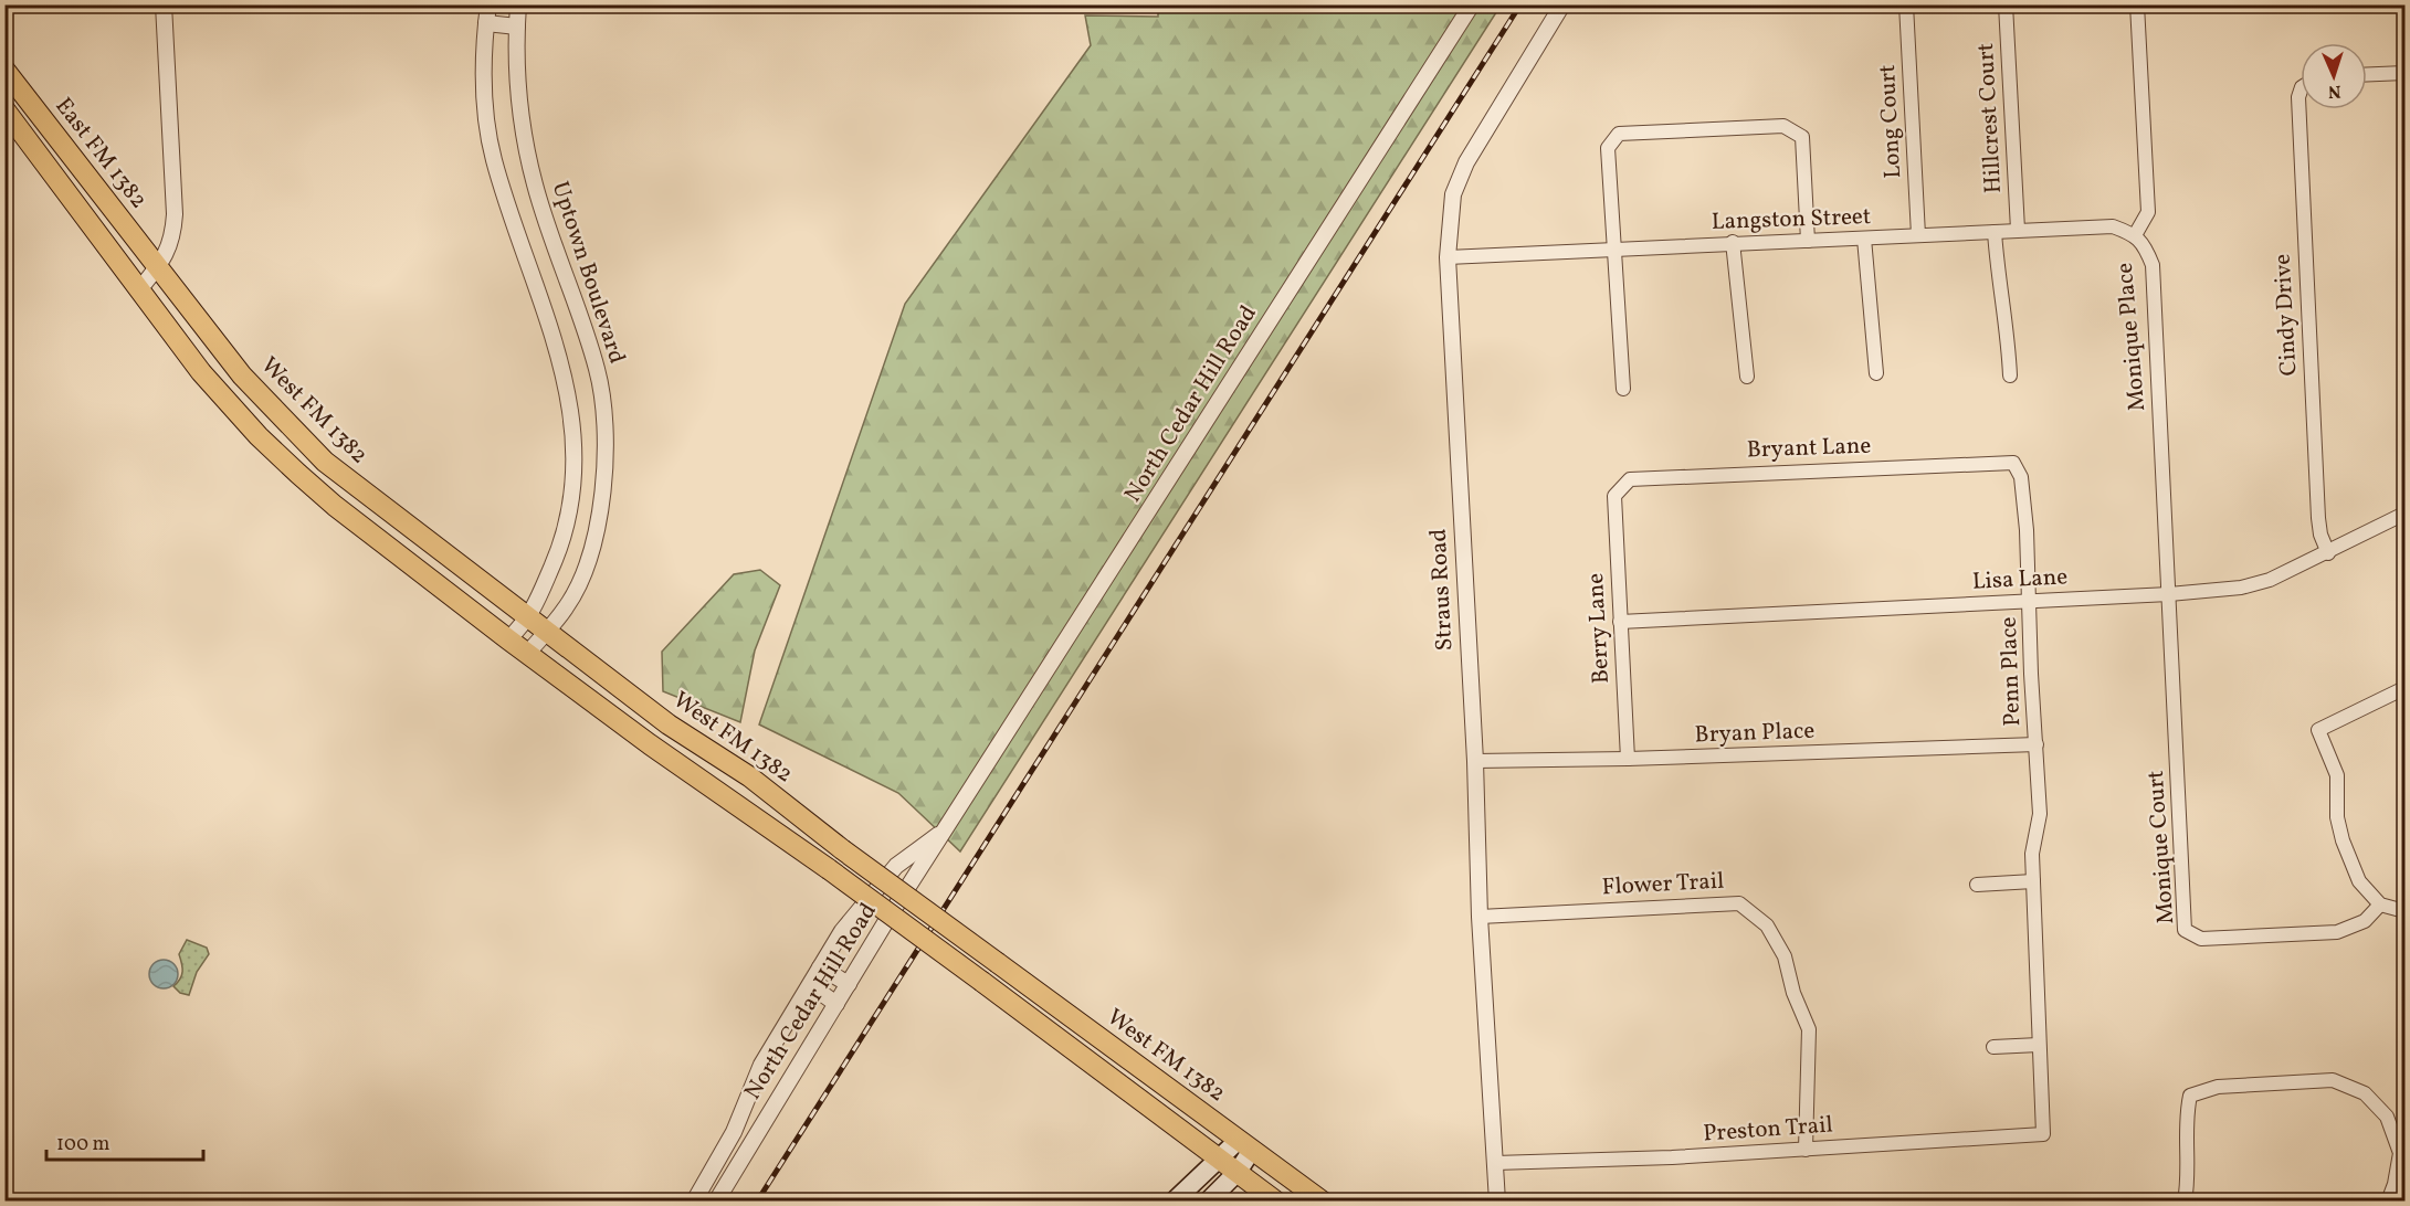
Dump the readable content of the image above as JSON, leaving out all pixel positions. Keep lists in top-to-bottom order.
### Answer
{
  "streets": {
    "main road": ["East FM 1382", "West FM 1382"],
    "street": [
      "Hillcrest Court",
      "Long Court",
      "Langston Street",
      "Uptown Boulevard",
      "Cindy Drive",
      "Monique Place",
      "North Cedar Hill Road",
      "Bryant Lane",
      "Lisa Lane",
      "Straus Road",
      "Berry Lane",
      "Penn Place",
      "Bryan Place",
      "Monique Court",
      "Flower Trail",
      "Preston Trail"
    ]
  },
  "crossings": [
    ["Hillcrest Court", "Langston Street"],
    ["Long Court", "Langston Street"],
    ["East FM 1382", "West FM 1382"],
    ["Langston Street", "Monique Place"],
    ["Langston Street", "Straus Road"],
    ["Uptown Boulevard", "West FM 1382"],
    ["Cindy Drive", "Lisa Lane"],
    ["Monique Place", "Lisa Lane"],
    ["Monique Place", "Monique Court"],
    ["Bryant Lane", "Berry Lane"],
    ["Bryant Lane", "Penn Place"],
    ["Lisa Lane", "Berry Lane"],
    ["Lisa Lane", "Penn Place"],
    ["Lisa Lane", "Monique Court"],
    ["Straus Road", "Bryan Place"],
    ["Straus Road", "Flower Trail"],
    ["Straus Road", "Preston Trail"],
    ["Berry Lane", "Bryan Place"],
    ["Penn Place", "Bryan Place"],
    ["Penn Place", "Preston Trail"],
    ["Flower Trail", "Preston Trail"]
  ],
  "scale_bar": "100 m",
  "north": "bottom"
}
